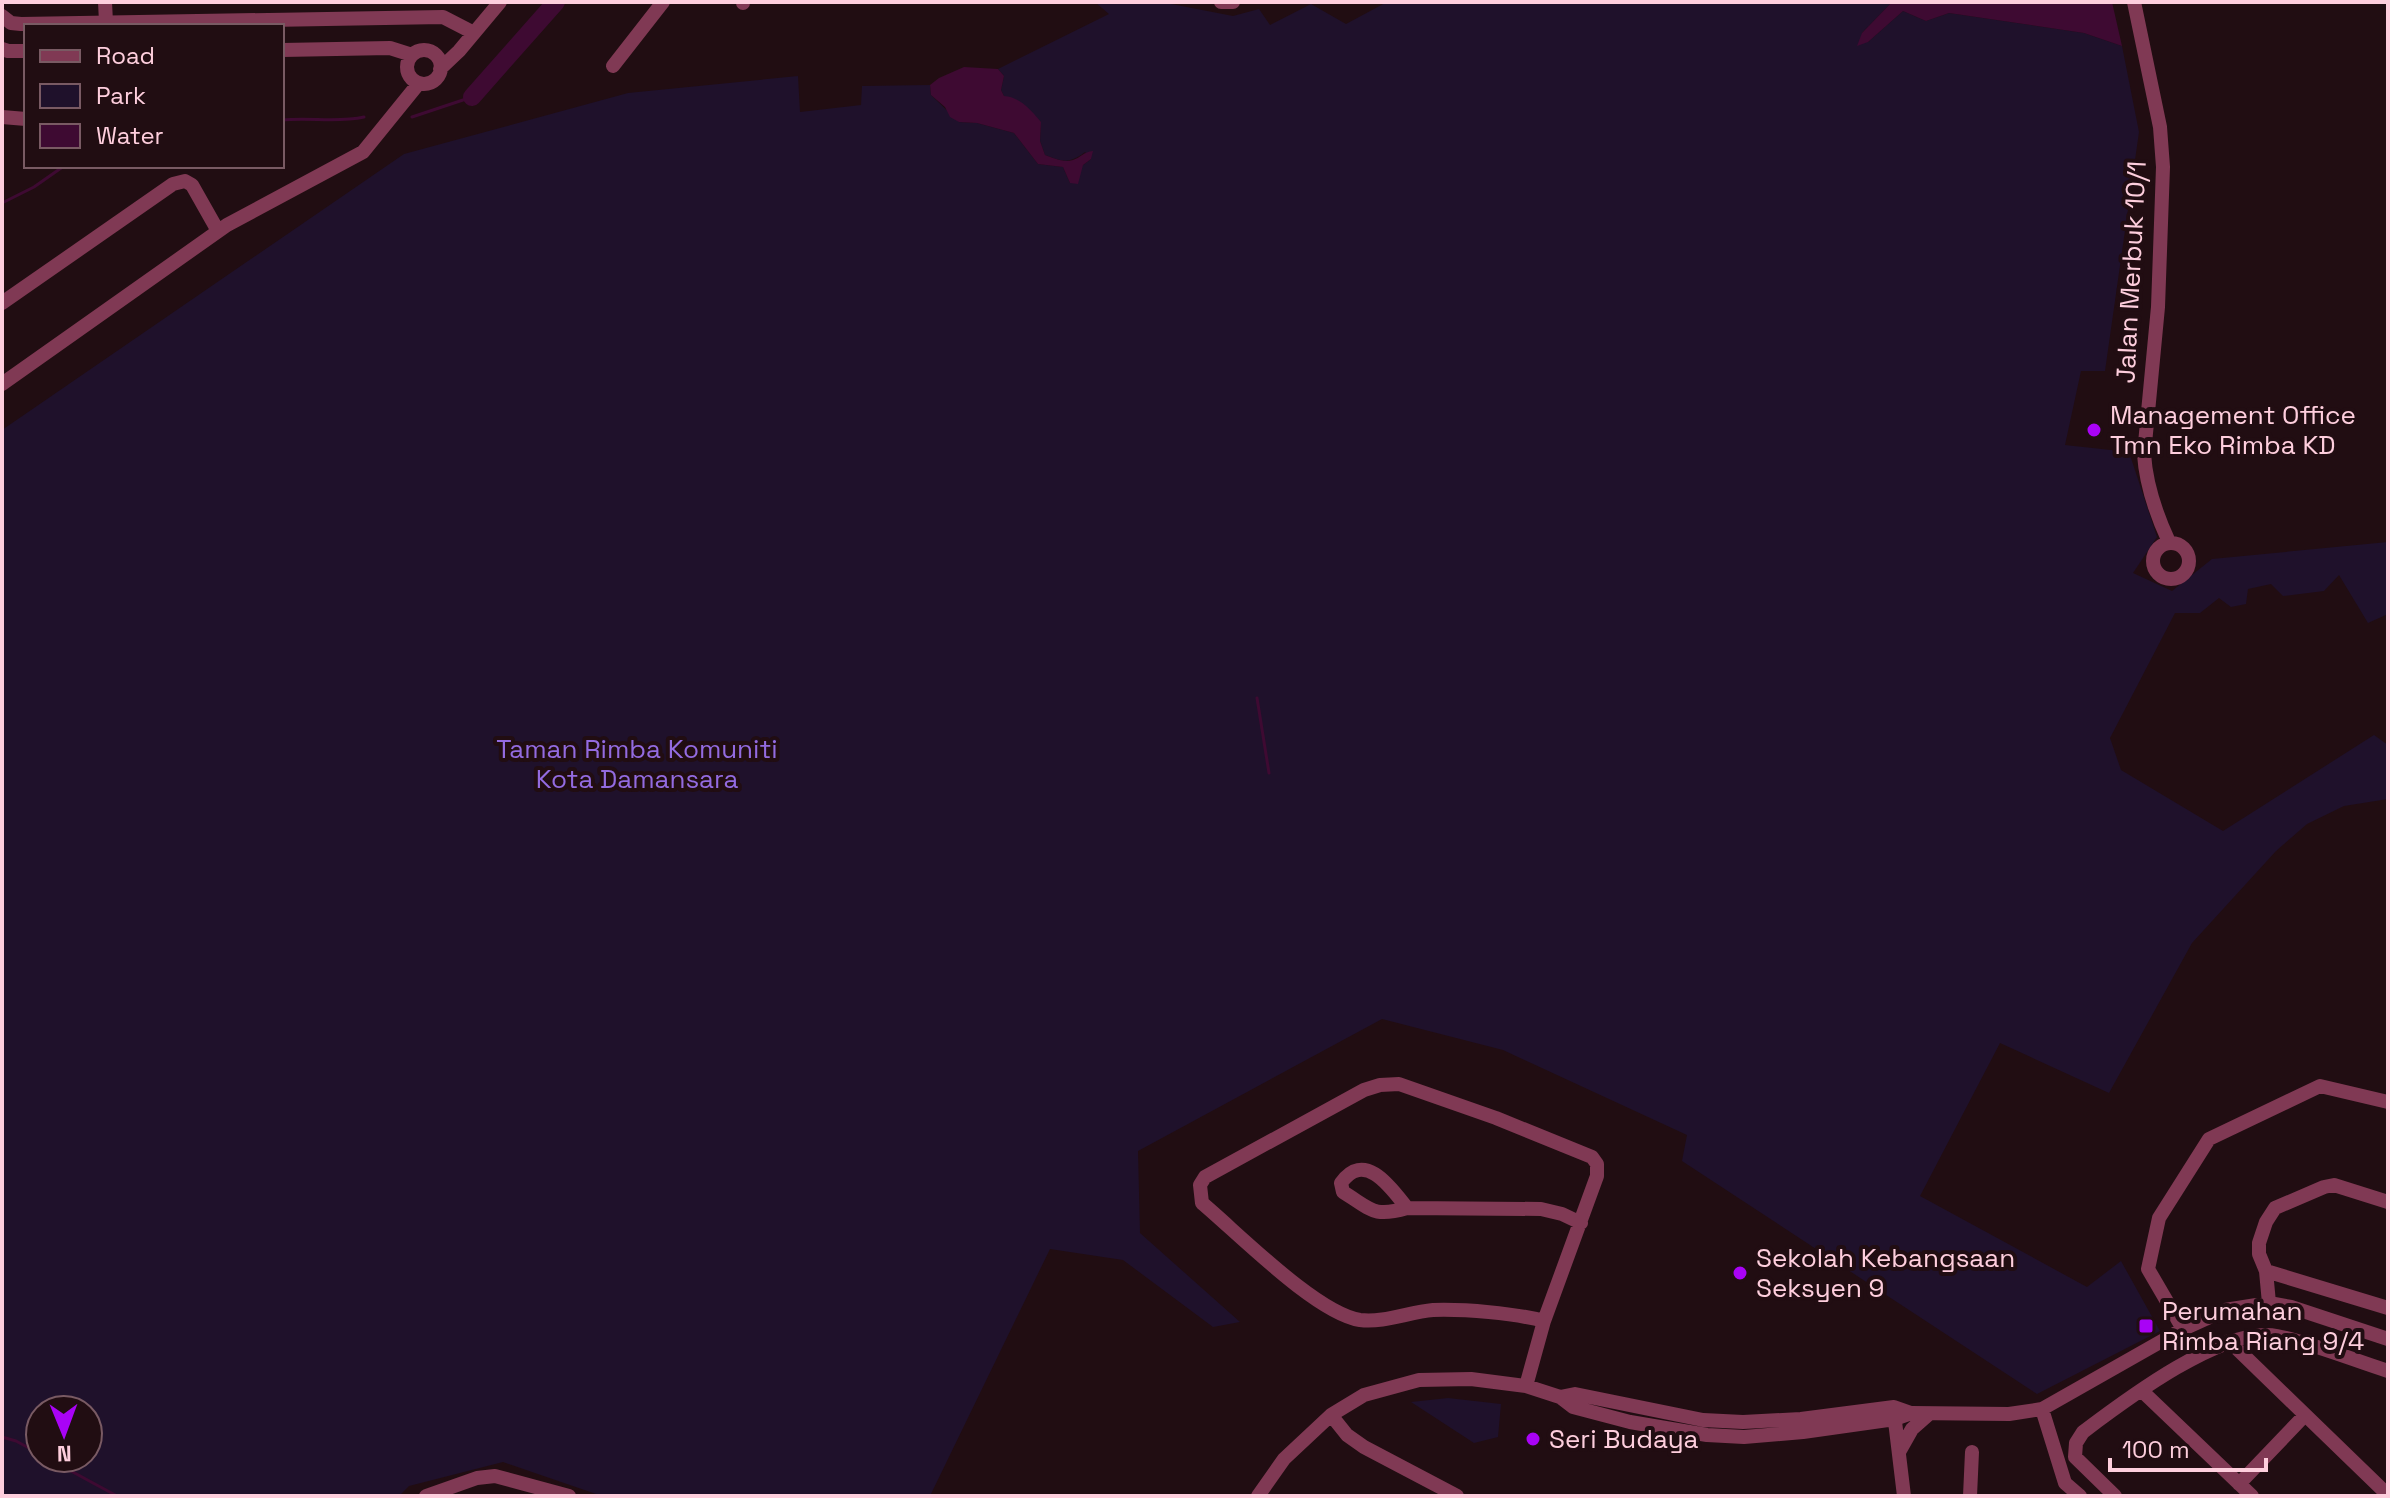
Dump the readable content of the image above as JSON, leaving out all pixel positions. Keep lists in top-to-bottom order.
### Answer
{
  "streets": {
    "street": ["Jalan Merbuk 10/1"]
  },
  "parks": ["Taman Rimba Komuniti Kota Damansara"],
  "places": {
    "other": ["Management Office Tmn Eko Rimba KD", "Sekolah Kebangsaan Seksyen 9", "Seri Budaya"],
    "transit": ["Perumahan Rimba Riang 9/4"]
  },
  "legend": ["Road", "Park", "Water"],
  "scale_bar": "100 m",
  "north": "bottom"
}
